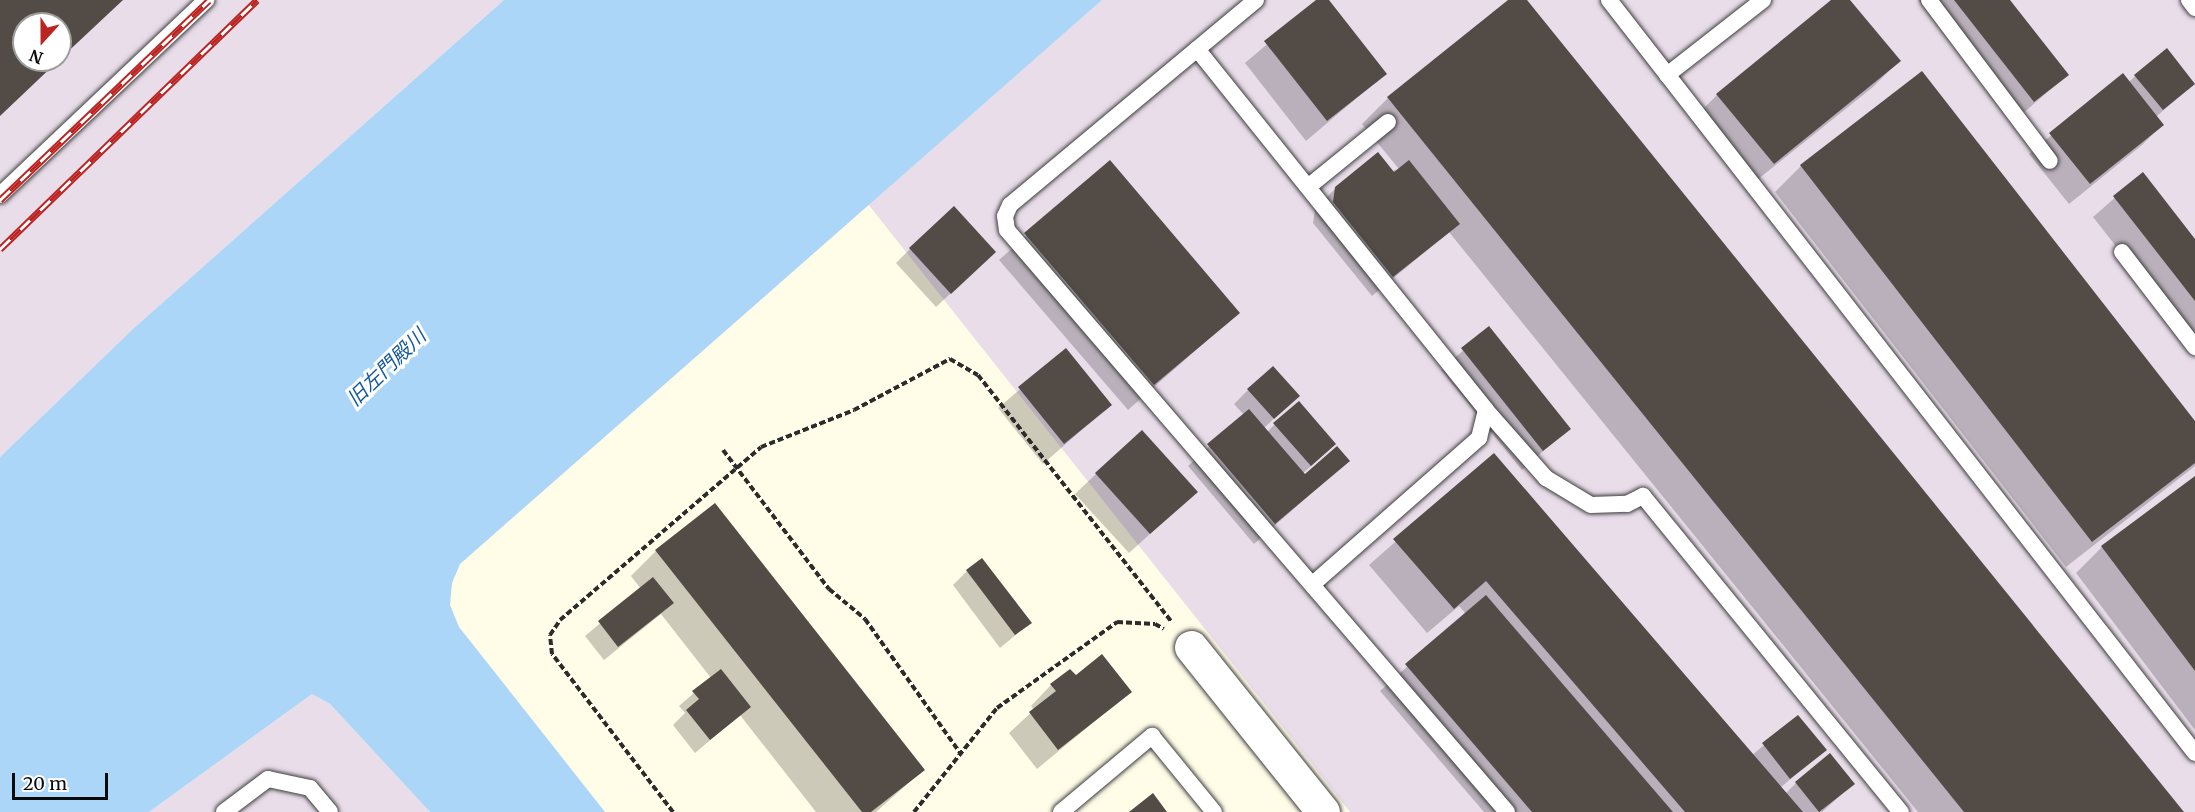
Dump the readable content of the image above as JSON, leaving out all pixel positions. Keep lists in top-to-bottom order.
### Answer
{
  "water": ["旧左門殿川"],
  "scale_bar": "20 m",
  "north": "bottom"
}
